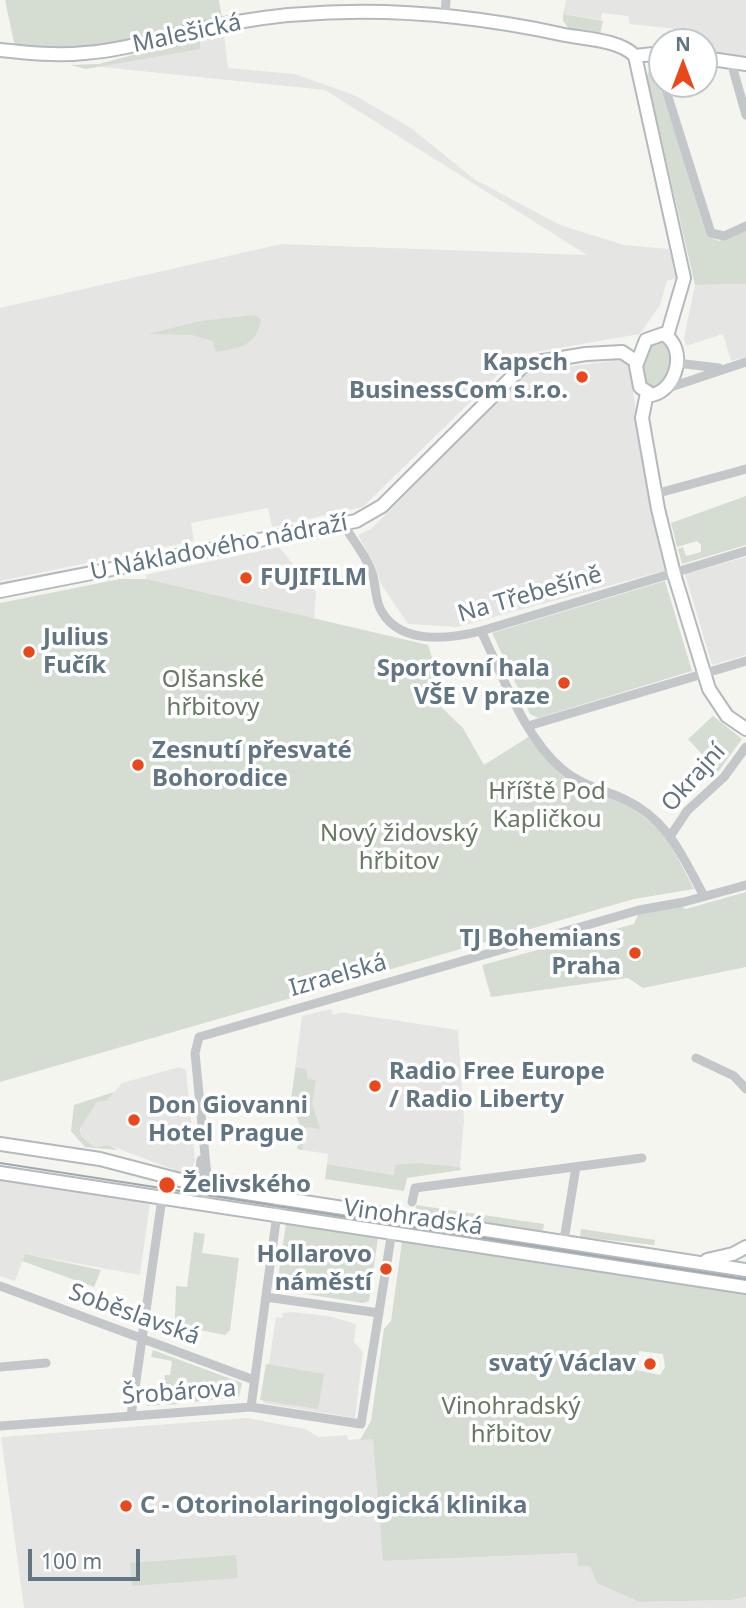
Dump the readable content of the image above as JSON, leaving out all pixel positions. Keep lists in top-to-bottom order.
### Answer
{
  "streets": {
    "street": [
      "Malešická",
      "U Nákladového nádraží",
      "Na Třebešíně",
      "Okrajní",
      "Izraelská",
      "Vinohradská",
      "Soběslavská",
      "Šrobárova"
    ]
  },
  "crossings": [
    ["U Nákladového nádraží", "Na Třebešíně"]
  ],
  "parks": [
    "Olšanské hřbitovy",
    "Hříště Pod Kapličkou",
    "Nový židovský hřbitov",
    "Vinohradský hřbitov"
  ],
  "places": [
    "Kapsch BusinessCom s.r.o.",
    "FUJIFILM",
    "Julius Fučík",
    "Sportovní hala VŠE V praze",
    "Zesnutí přesvaté Bohorodice",
    "TJ Bohemians Praha",
    "Radio Free Europe / Radio Liberty",
    "Don Giovanni Hotel Prague",
    "Želivského",
    "Hollarovo náměstí",
    "svatý Václav",
    "C - Otorinolaringologická klinika"
  ],
  "scale_bar": "100 m",
  "north": "top"
}
